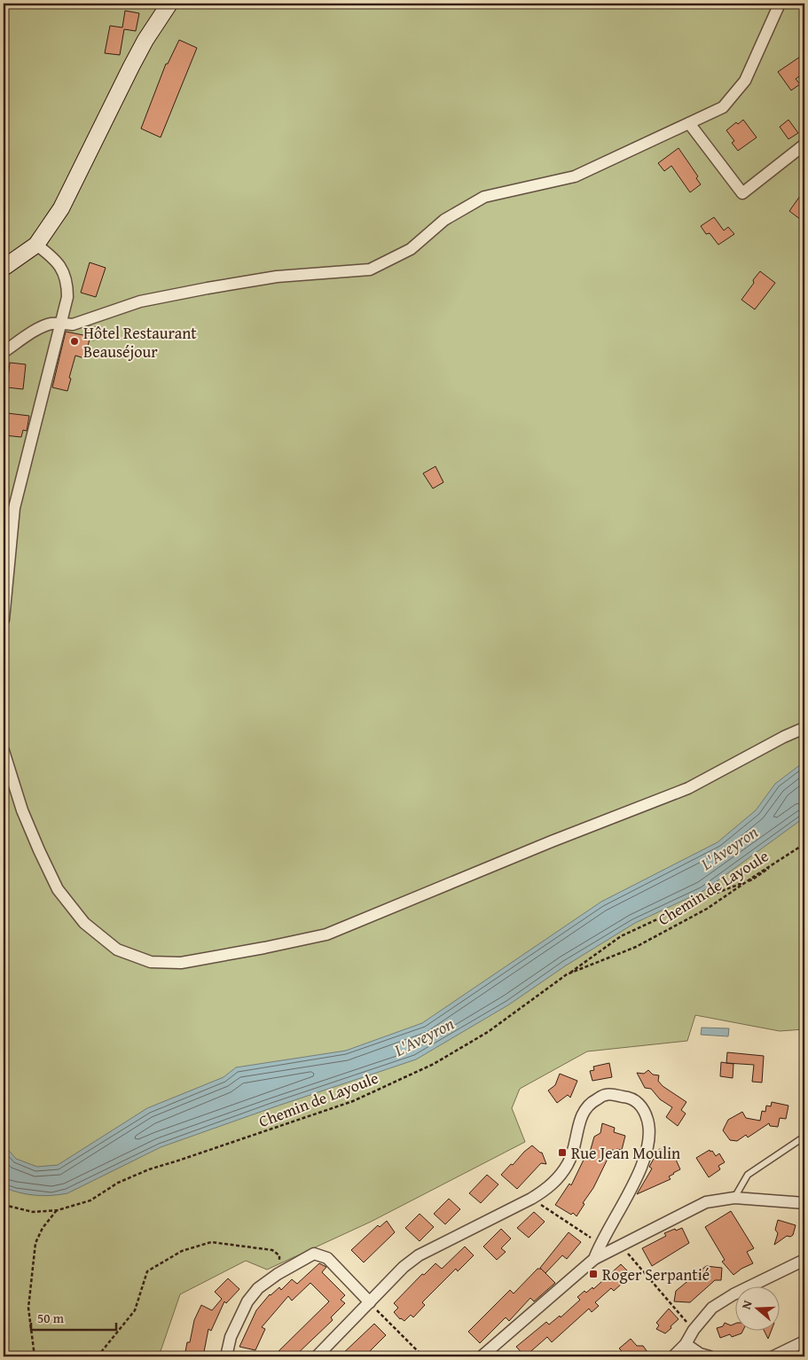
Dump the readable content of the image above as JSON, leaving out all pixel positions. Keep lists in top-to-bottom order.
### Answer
{
  "streets": {
    "path": ["Chemin de Layoule"]
  },
  "water": ["L'Aveyron"],
  "places": {
    "other": ["Hôtel Restaurant Beauséjour"],
    "transit": ["Rue Jean Moulin", "Roger Serpantié"]
  },
  "scale_bar": "50 m",
  "north": "left"
}
